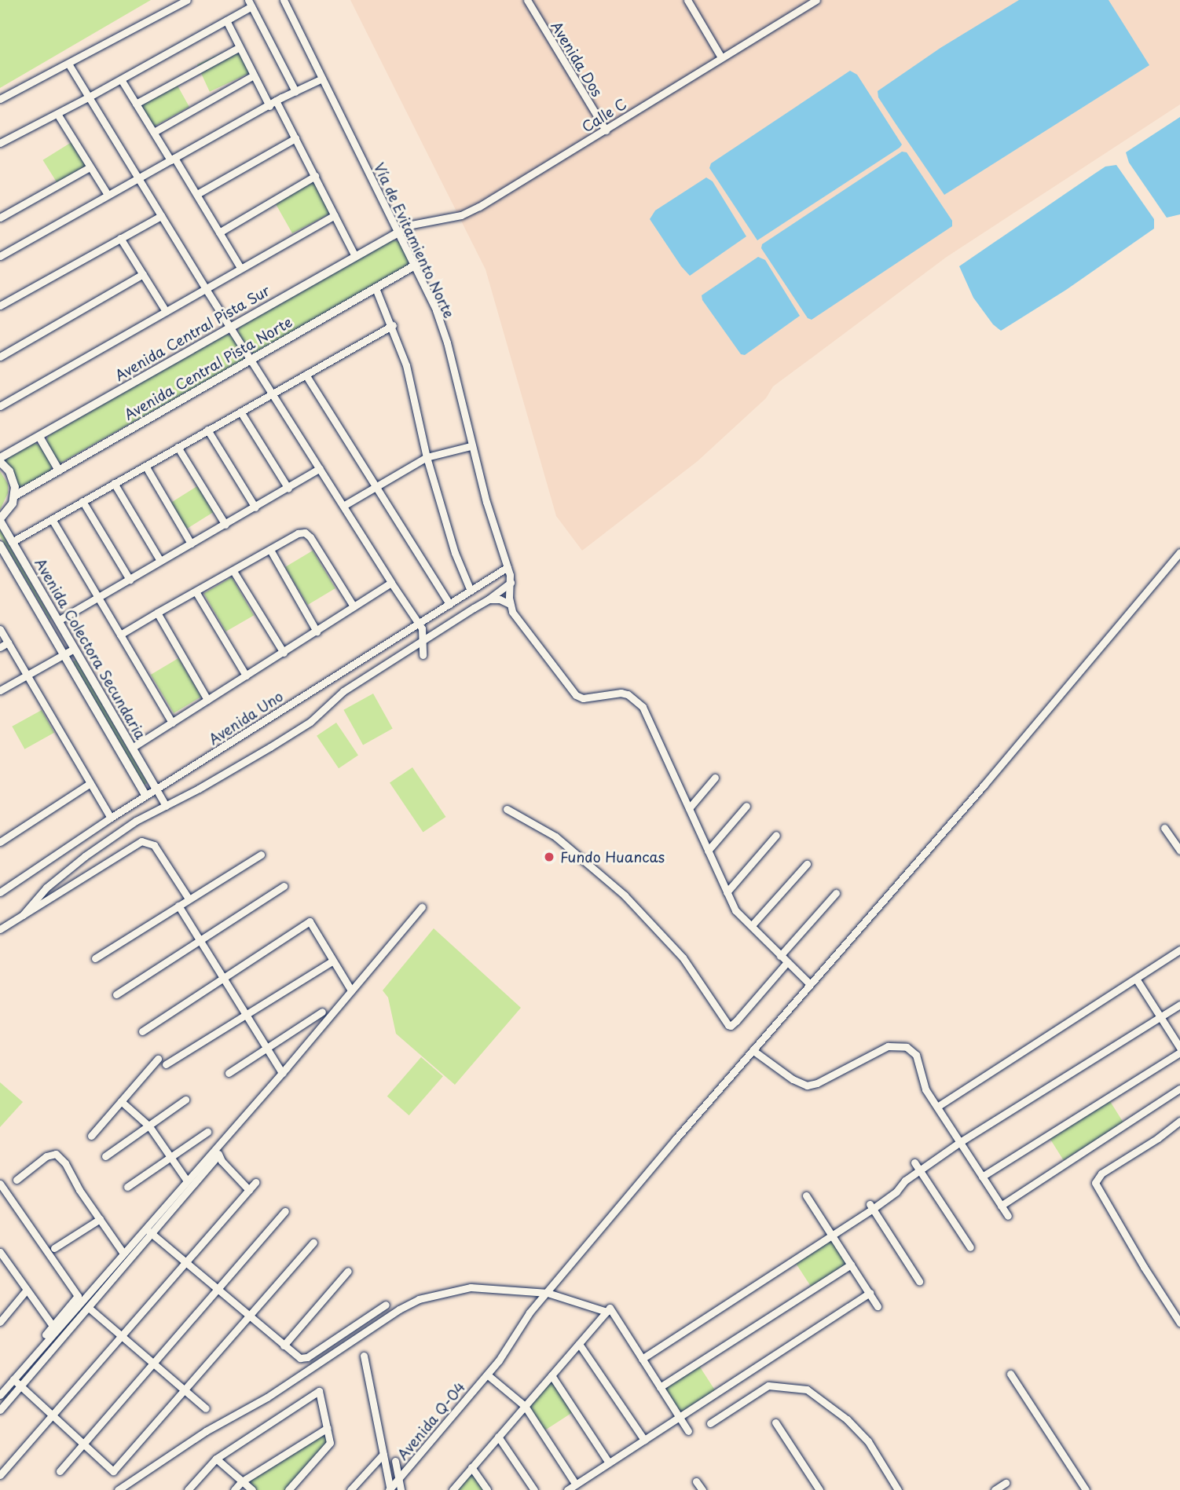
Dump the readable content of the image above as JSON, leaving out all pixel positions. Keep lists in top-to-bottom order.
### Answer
{
  "streets": {
    "street": [
      "Avenida Dos",
      "Calle C",
      "Vía de Evitamiento Norte",
      "Avenida Central Pista Sur",
      "Avenida Central Pista Norte",
      "Avenida Colectora Secundaria",
      "Avenida Uno",
      "Avenida Q-04"
    ]
  },
  "crossings": [
    ["Avenida Dos", "Calle C"],
    ["Calle C", "Vía de Evitamiento Norte"],
    ["Calle C", "Avenida Central Pista Sur"],
    ["Vía de Evitamiento Norte", "Avenida Central Pista Sur"],
    ["Vía de Evitamiento Norte", "Avenida Central Pista Norte"],
    ["Vía de Evitamiento Norte", "Avenida Uno"],
    ["Avenida Colectora Secundaria", "Avenida Uno"]
  ],
  "places": ["Fundo Huancas"]
}
